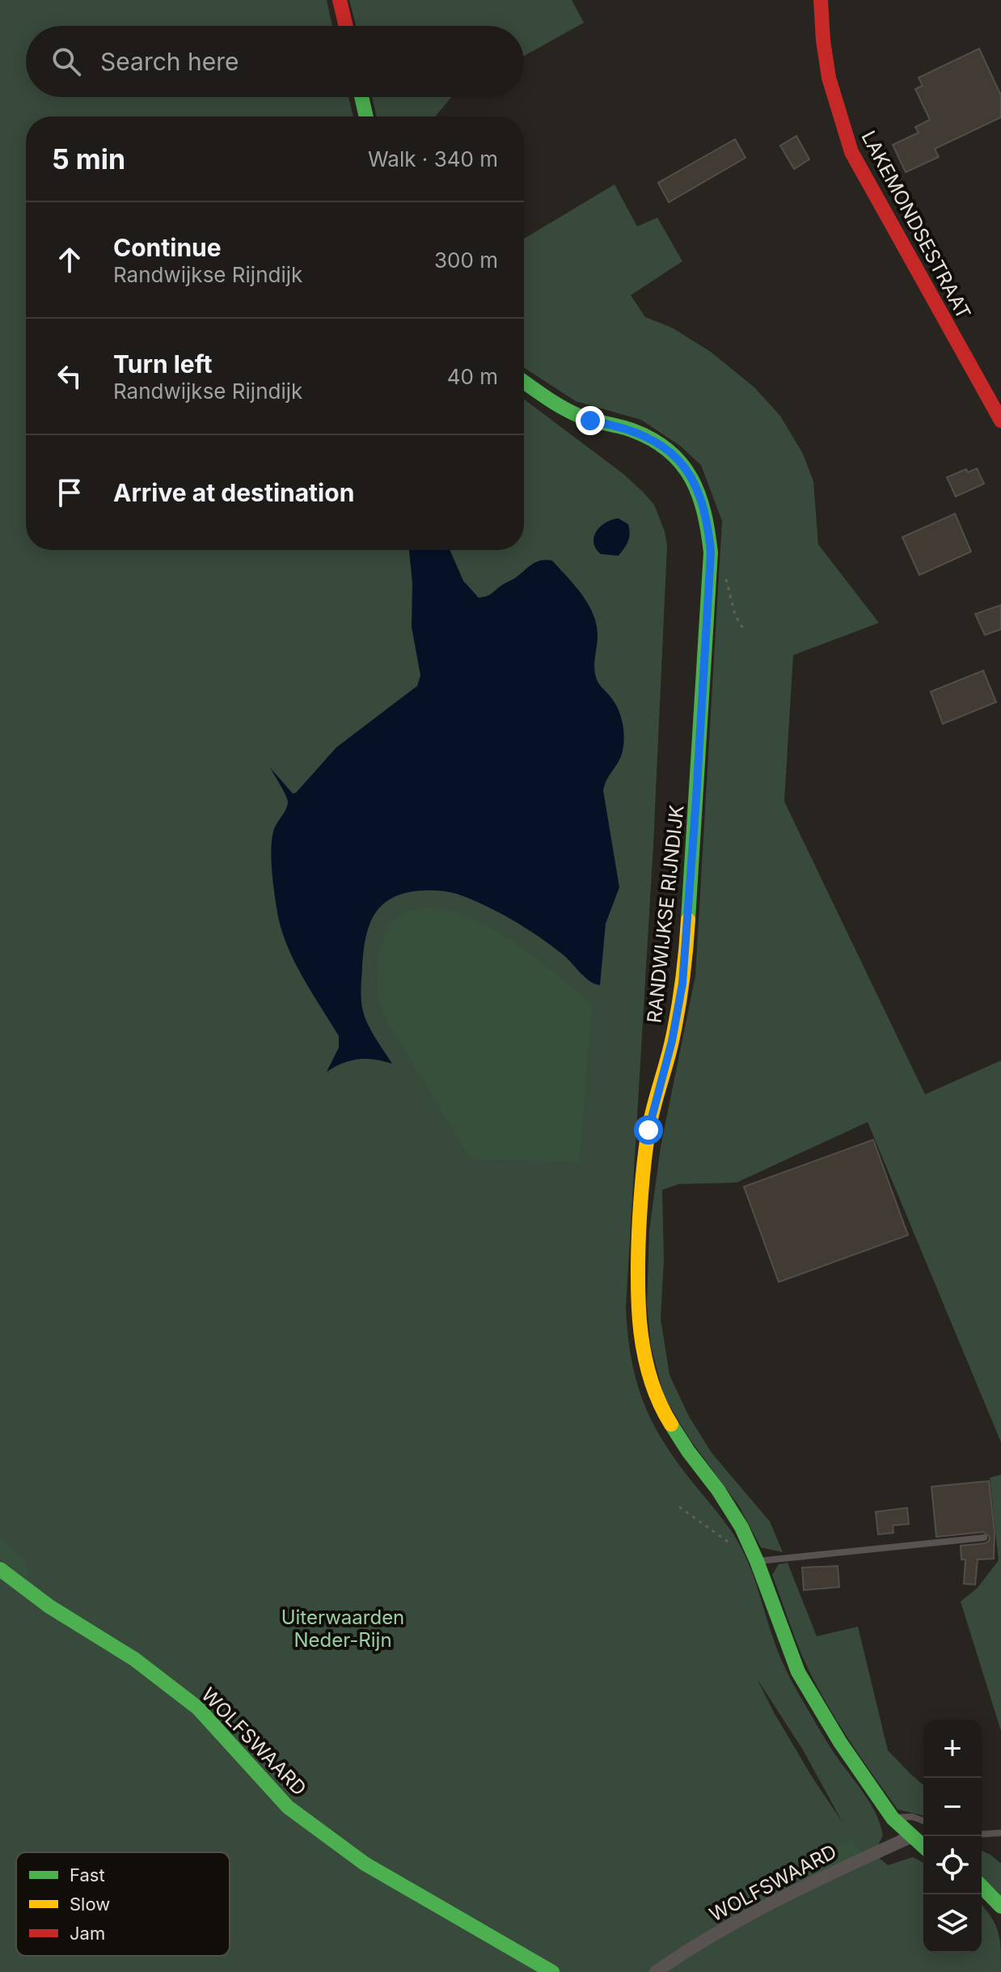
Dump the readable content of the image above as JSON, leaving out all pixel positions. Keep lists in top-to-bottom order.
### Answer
{
  "streets": {
    "street": ["LAKEMONDSESTRAAT", "RANDWIJKSE RIJNDIJK", "WOLFSWAARD"]
  },
  "crossings": [
    ["RANDWIJKSE RIJNDIJK", "WOLFSWAARD"]
  ],
  "parks": ["Uiterwaarden Neder-Rijn"],
  "legend": ["Fast", "Slow", "Jam"],
  "page": {
    "search": "Search here",
    "heading": ["5 min", "Walk · 340 m"],
    "list": [
      ["Continue", "Randwijkse Rijndijk", "300 m"],
      ["Turn left", "Randwijkse Rijndijk", "40 m"],
      "Arrive at destination"
    ],
    "map_buttons": ["+", "−"]
  }
}
